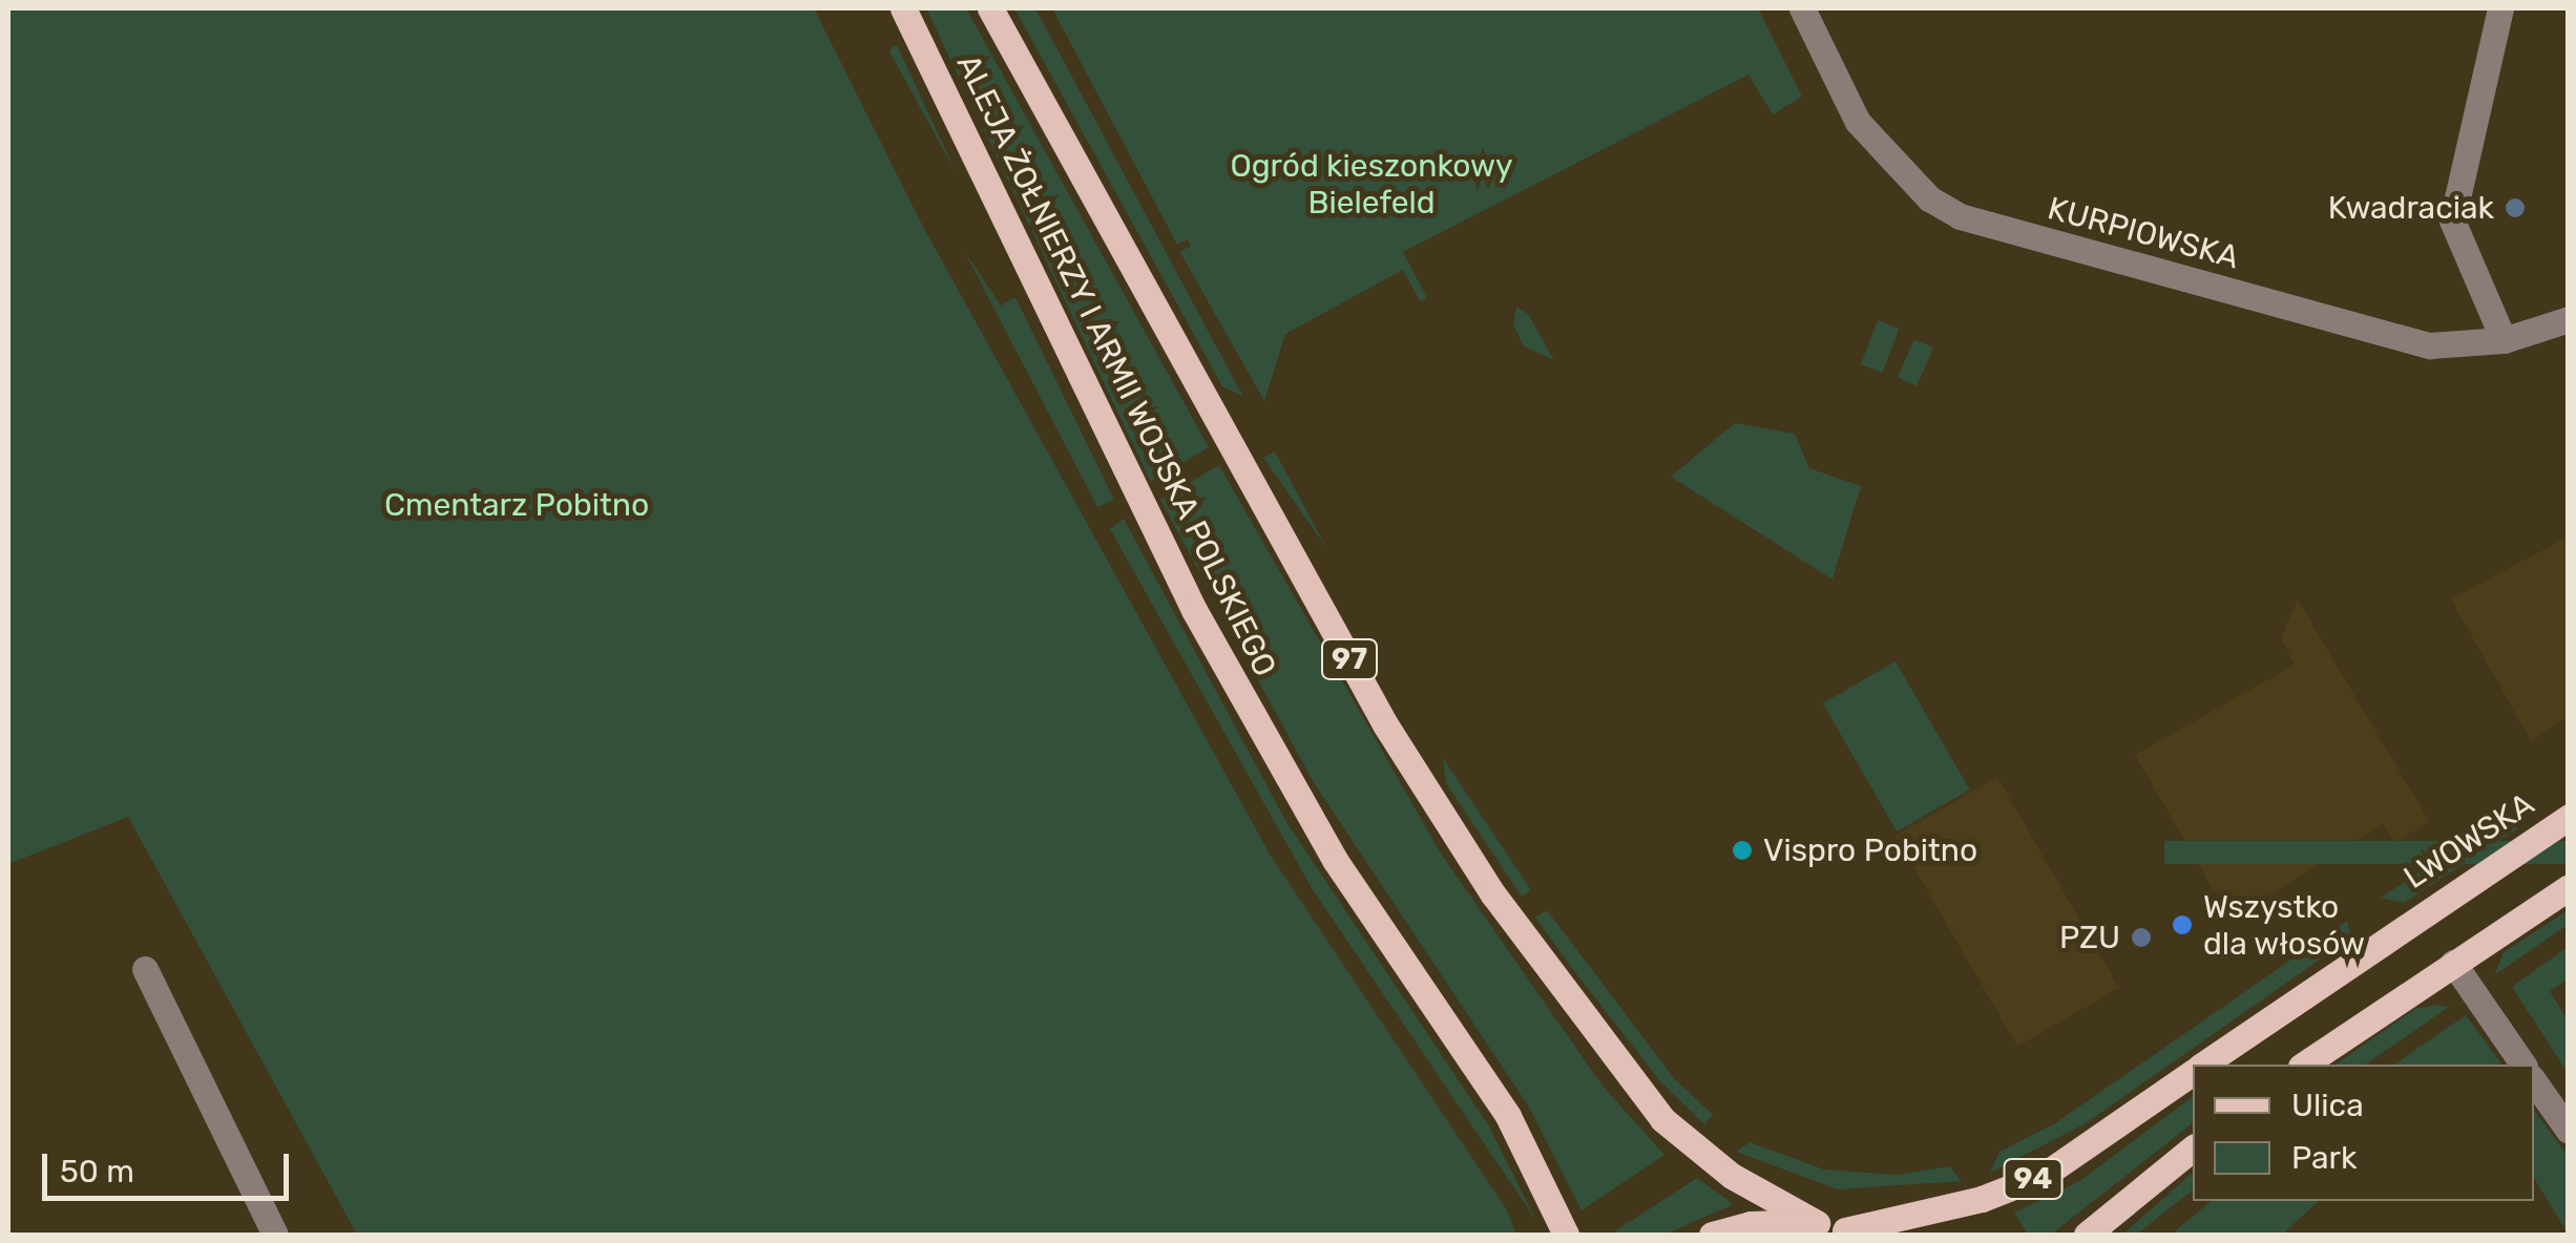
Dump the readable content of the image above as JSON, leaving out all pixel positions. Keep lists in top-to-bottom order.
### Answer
{
  "streets": {
    "main road": [
      "ALEJA ŻOŁNIERZY I ARMII WOJSKA POLSKIEGO",
      "97",
      "LWOWSKA",
      "94"
    ],
    "street": ["KURPIOWSKA"]
  },
  "crossings": [
    ["ALEJA ŻOŁNIERZY I ARMII WOJSKA POLSKIEGO", "94"],
    ["LWOWSKA", "94"]
  ],
  "parks": ["Ogród kieszonkowy Bielefeld", "Cmentarz Pobitno"],
  "places": [
    "Kwadraciak",
    "Vispro Pobitno",
    "Wszystko dla włosów",
    "PZU"
  ],
  "legend": ["Ulica", "Park"],
  "scale_bar": "50 m"
}
